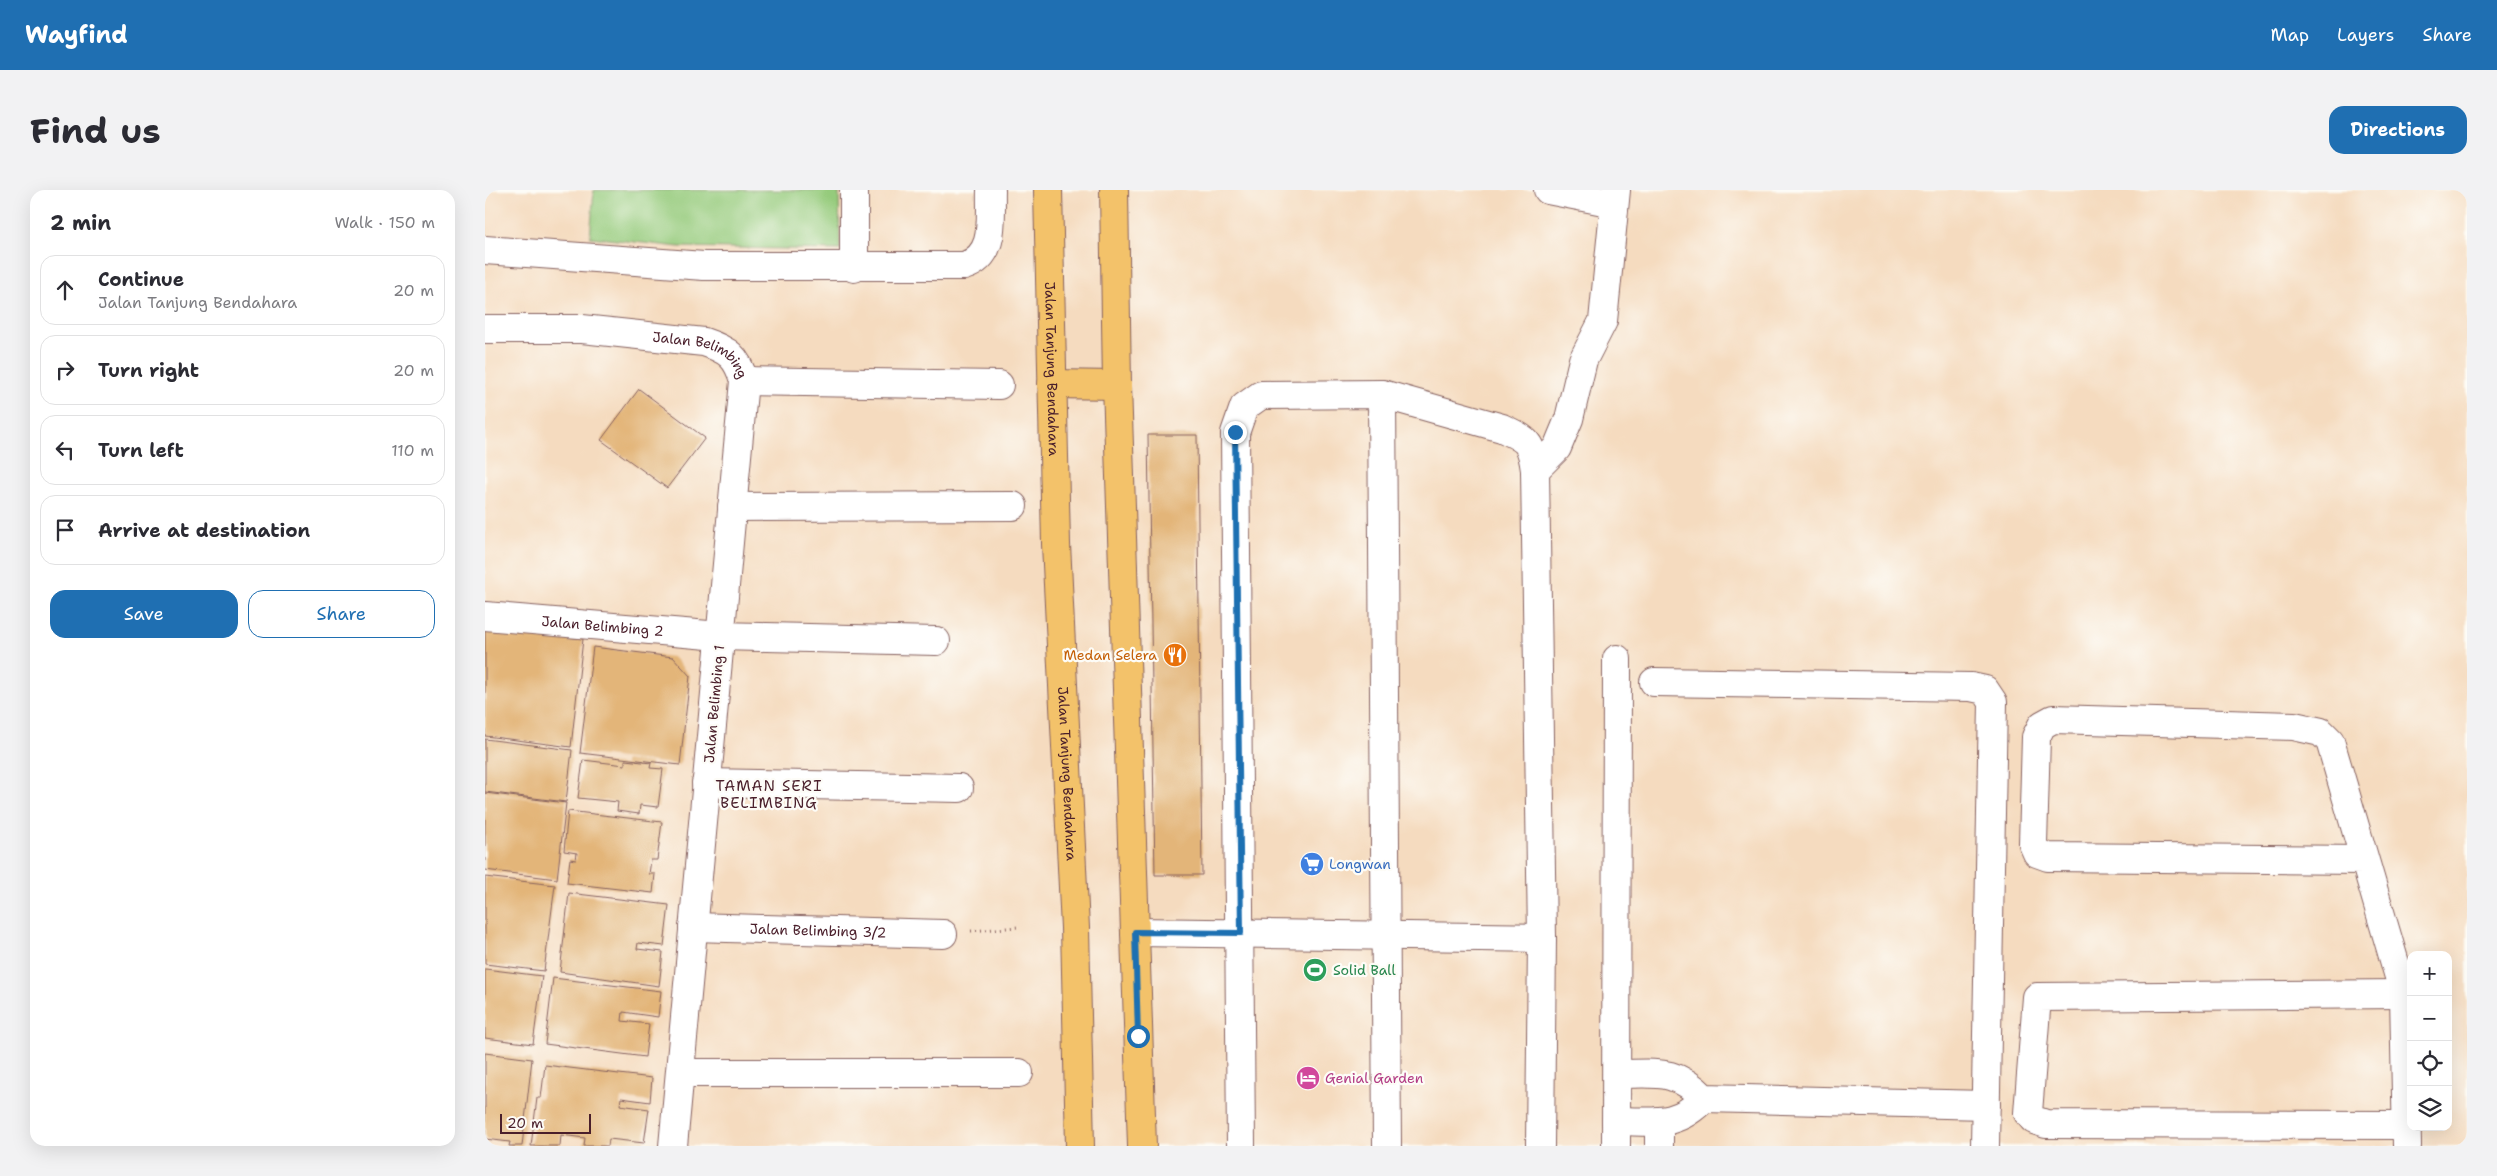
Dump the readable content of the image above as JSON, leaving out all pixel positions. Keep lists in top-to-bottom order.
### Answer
{
  "streets": {
    "main road": ["Jalan Tanjung Bendahara"],
    "street": [
      "Jalan Belimbing",
      "Jalan Belimbing 2",
      "Jalan Belimbing 1",
      "Jalan Belimbing 3/2"
    ]
  },
  "crossings": [
    ["Jalan Belimbing", "Jalan Belimbing 1"],
    ["Jalan Belimbing 2", "Jalan Belimbing 1"],
    ["Jalan Belimbing 1", "Jalan Belimbing 3/2"]
  ],
  "districts": ["TAMAN SERI BELIMBING"],
  "places": {
    "restaurant": ["Medan Selera"],
    "supermarket": ["Longwan"],
    "sports": ["Solid Ball"],
    "hotel": ["Genial Garden"]
  },
  "scale_bar": "20 m",
  "page": {
    "header": "Wayfind",
    "nav": ["Map", "Layers", "Share"],
    "buttons": [
      "Directions",
      ["Save", "Share"]
    ],
    "title": "Find us",
    "heading": ["2 min", "Walk · 150 m"],
    "list": [
      ["Continue", "Jalan Tanjung Bendahara", "20 m"],
      ["Turn right", "20 m"],
      ["Turn left", "110 m"],
      "Arrive at destination"
    ],
    "map_buttons": ["+", "−"],
    "scale": "20 m"
  }
}
